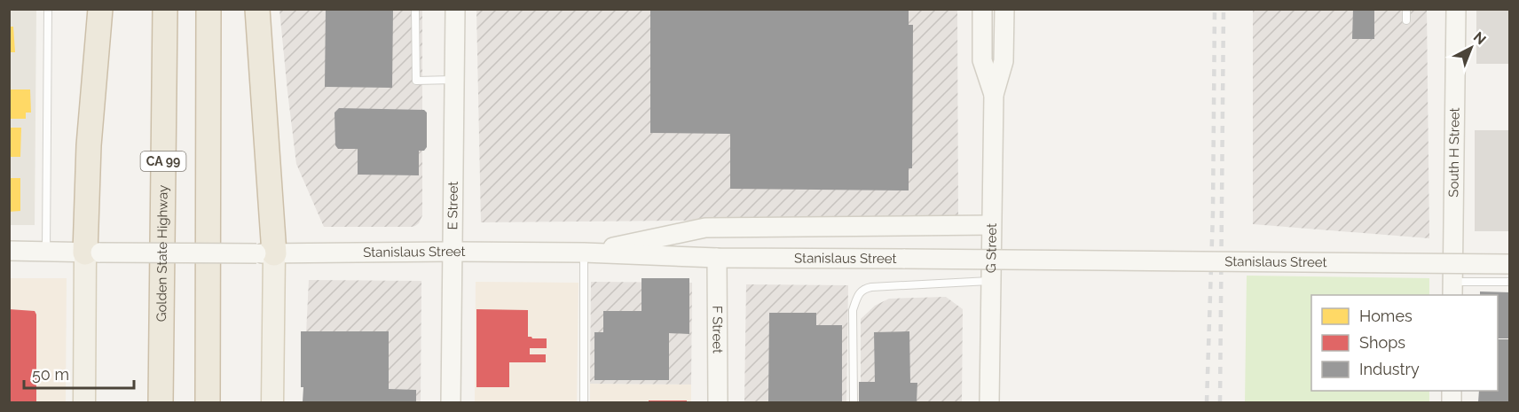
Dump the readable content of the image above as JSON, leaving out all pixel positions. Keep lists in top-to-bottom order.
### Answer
{
  "streets": {
    "highway": ["CA 99", "Golden State Highway"],
    "main road": [
      "South H Street",
      "E Street",
      "G Street",
      "Stanislaus Street",
      "F Street"
    ]
  },
  "crossings": [
    ["E Street", "Stanislaus Street"],
    ["Stanislaus Street", "F Street"]
  ],
  "legend": ["Homes", "Shops", "Industry"],
  "scale_bar": "50 m",
  "north": "top right"
}
